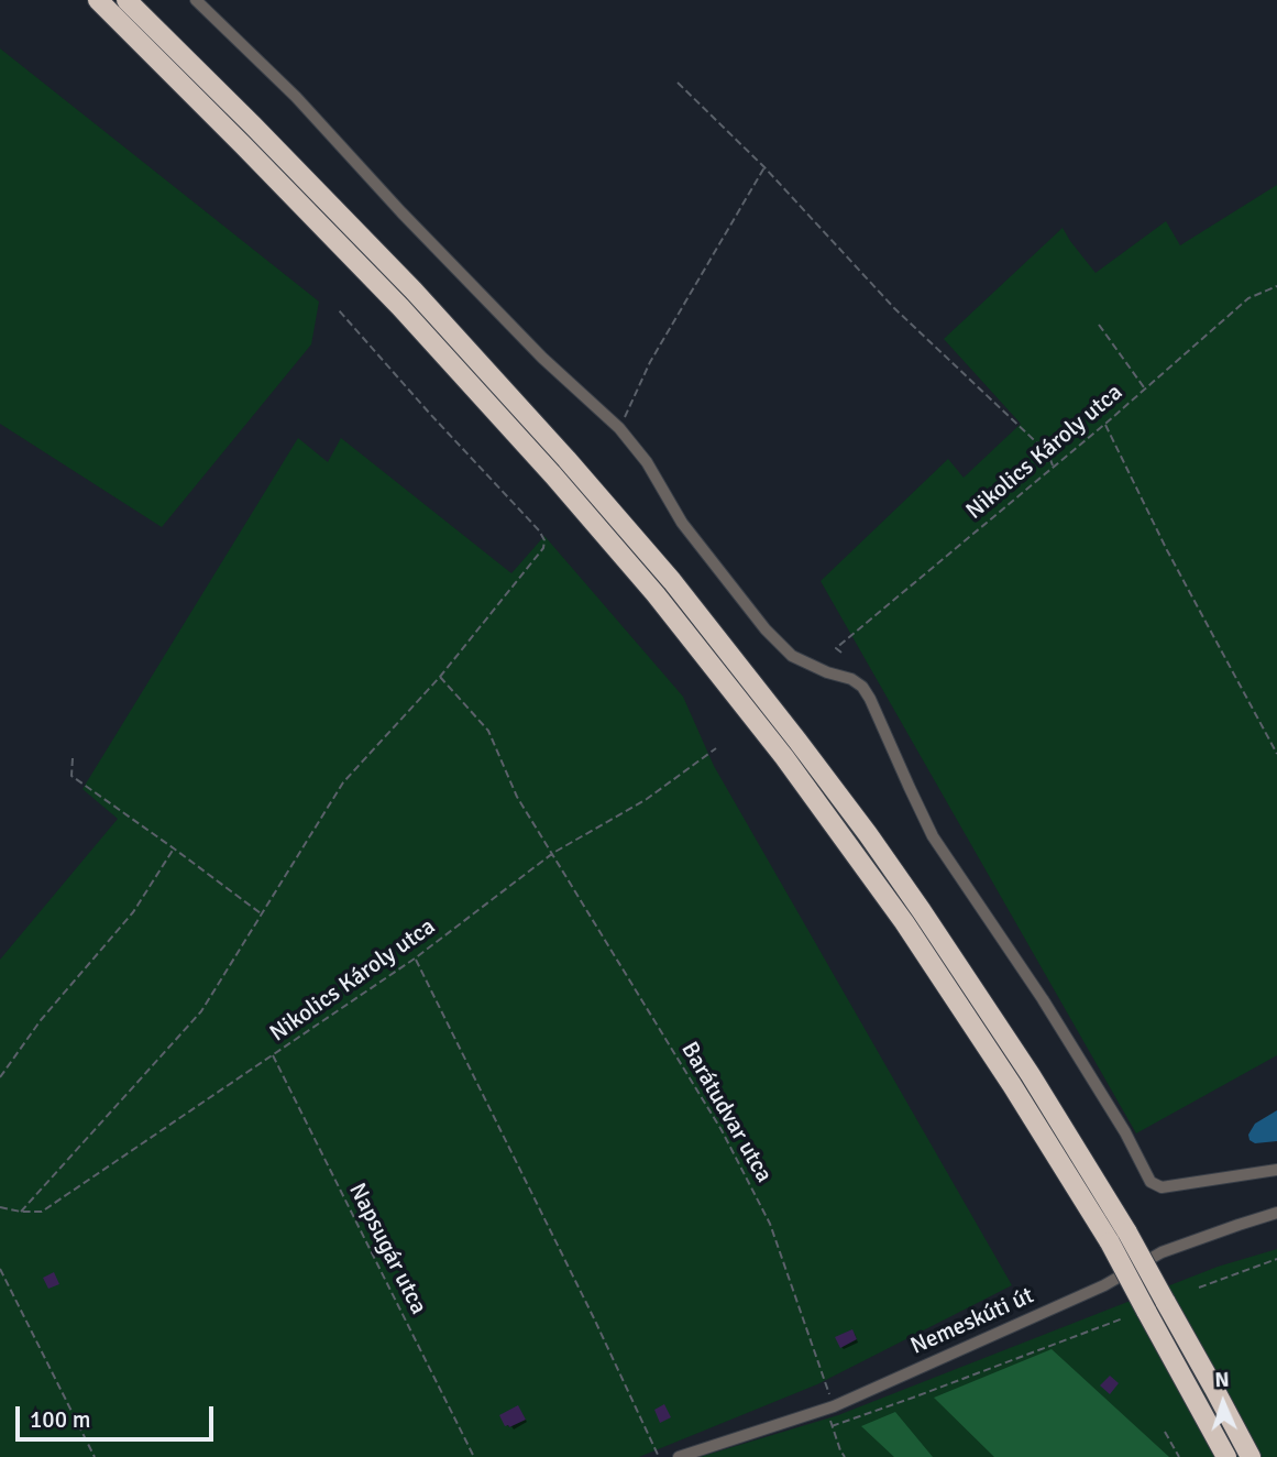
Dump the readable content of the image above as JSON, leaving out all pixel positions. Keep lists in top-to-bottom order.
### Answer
{
  "streets": {
    "street": ["Nemeskúti út"],
    "path": ["Nikolics Károly utca", "Barátudvar utca", "Napsugár utca"]
  },
  "crossings": [
    ["Nikolics Károly utca", "Barátudvar utca"],
    ["Nikolics Károly utca", "Napsugár utca"],
    ["Barátudvar utca", "Nemeskúti út"]
  ],
  "scale_bar": "100 m",
  "north": "top"
}
